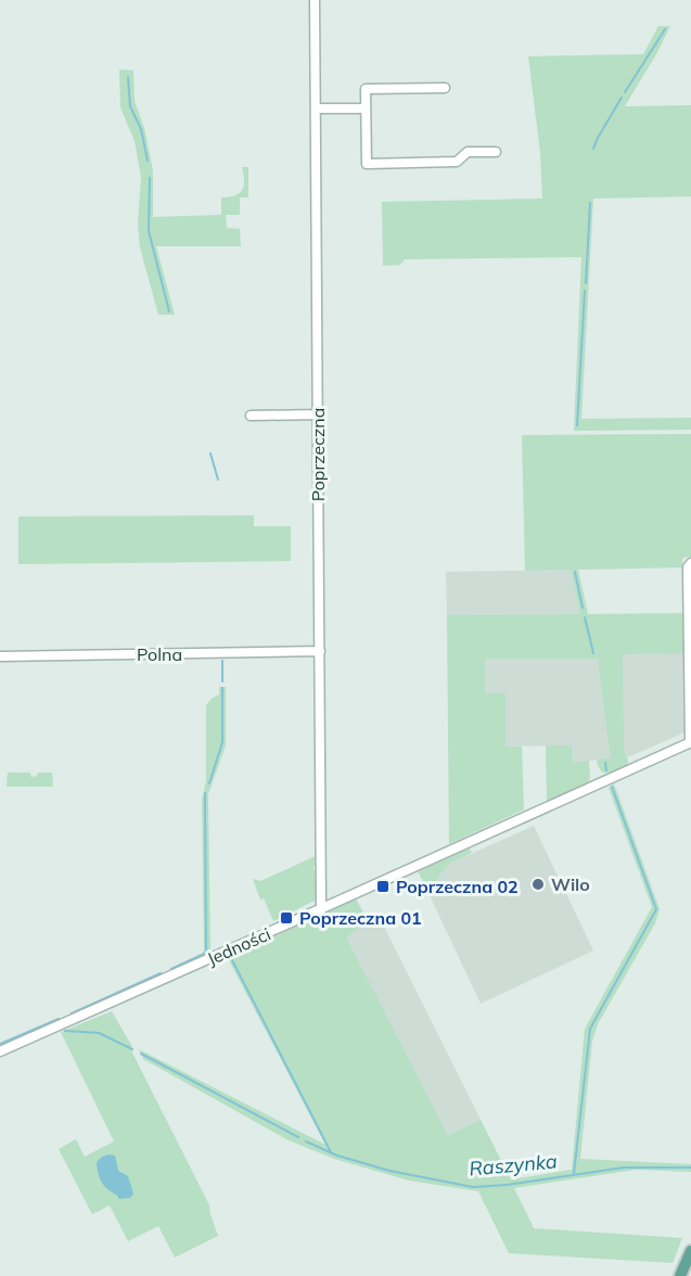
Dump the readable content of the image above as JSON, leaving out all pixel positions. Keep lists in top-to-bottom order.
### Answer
{
  "streets": {
    "street": ["Poprzeczna", "Polna", "Jedności"]
  },
  "crossings": [
    ["Poprzeczna", "Polna"],
    ["Poprzeczna", "Jedności"]
  ],
  "water": ["Raszynka"],
  "places": {
    "other": ["Wilo"],
    "transit": ["Poprzeczna 02", "Poprzeczna 01"]
  }
}
